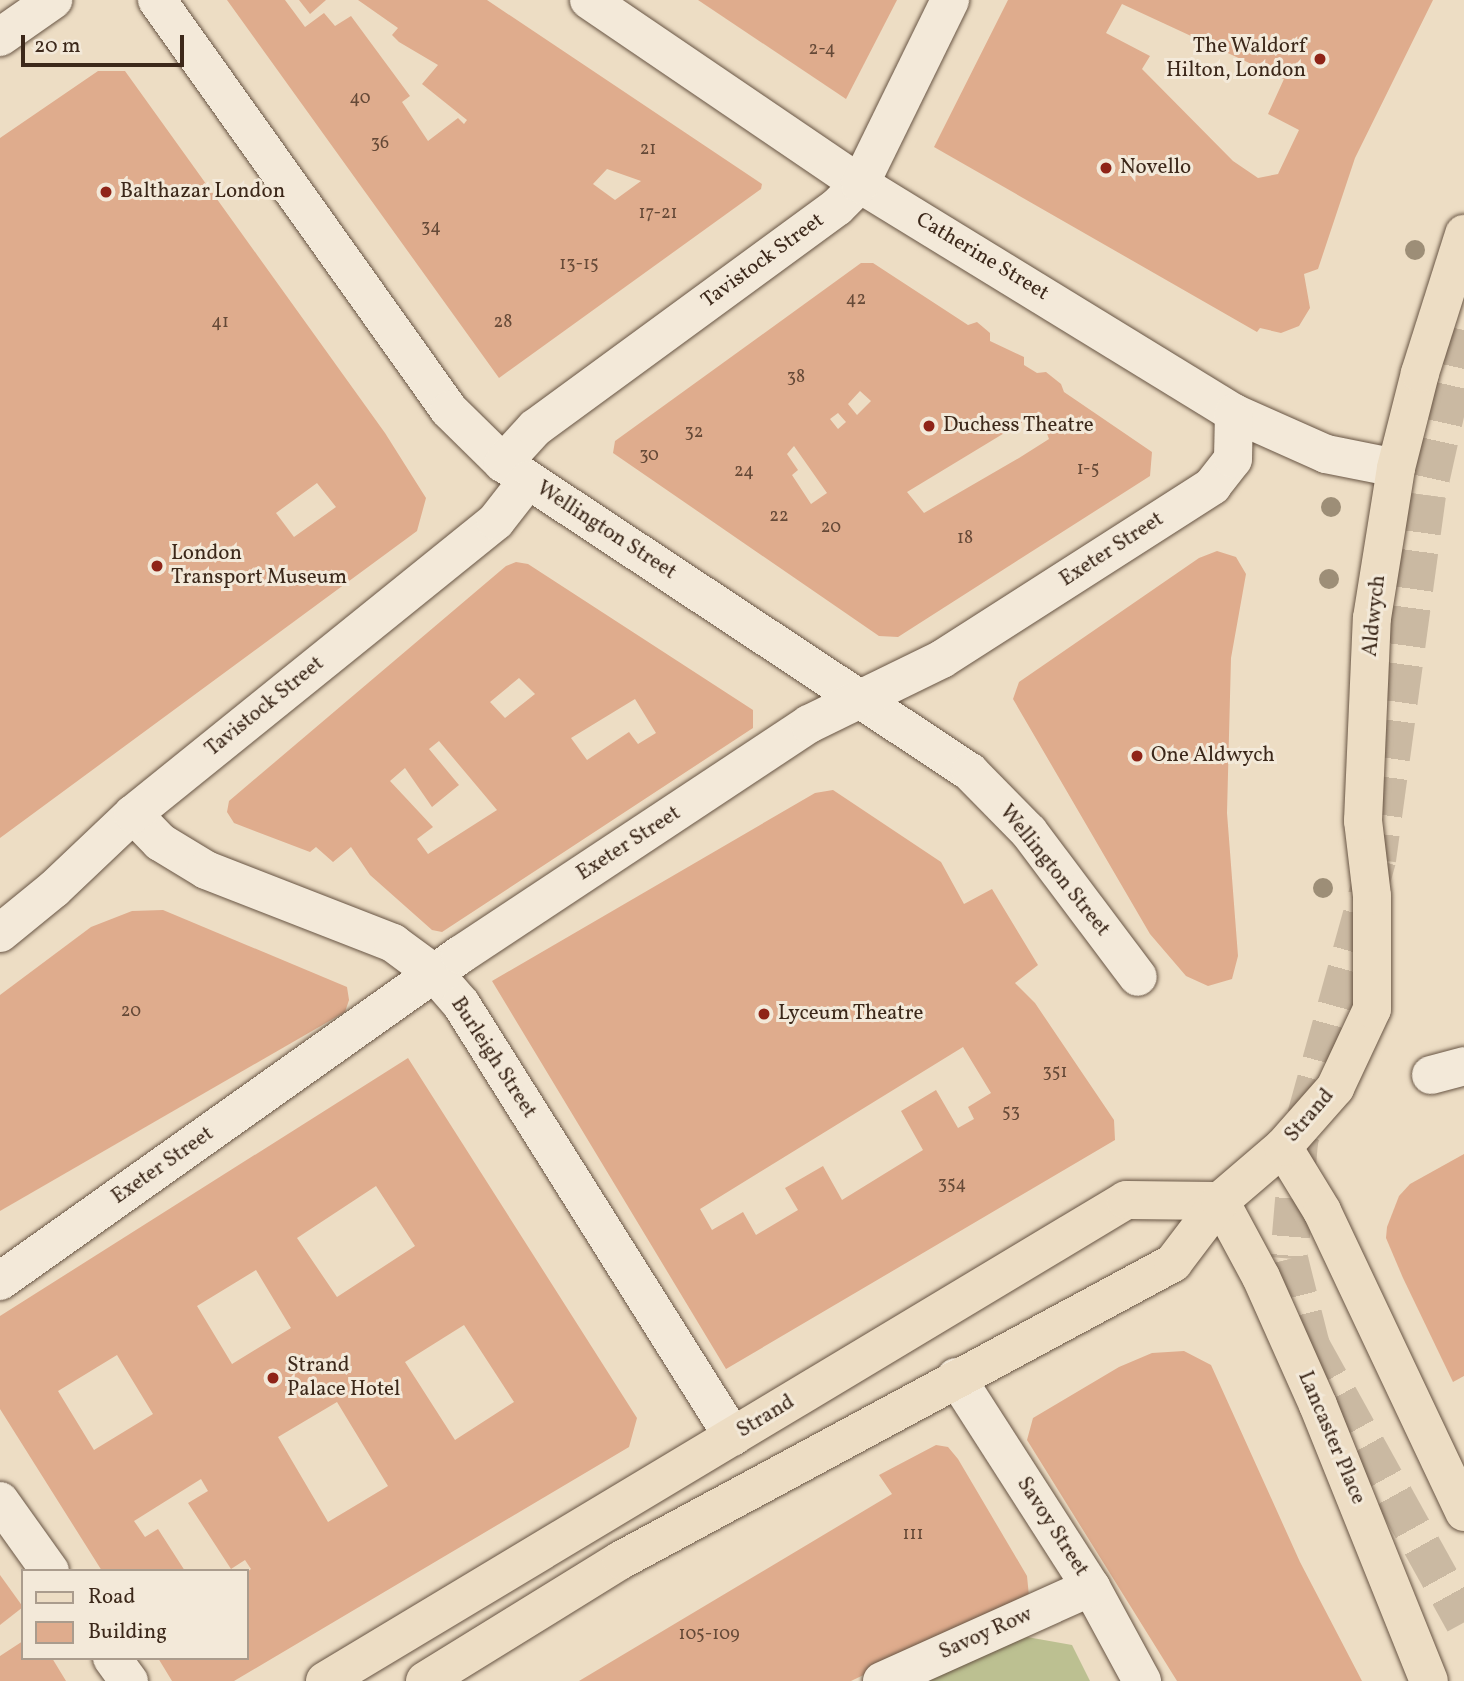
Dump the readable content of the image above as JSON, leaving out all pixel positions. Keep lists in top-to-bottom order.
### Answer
{
  "streets": {
    "main road": ["Aldwych", "Strand", "Lancaster Place"],
    "street": [
      "Catherine Street",
      "Tavistock Street",
      "Wellington Street",
      "Exeter Street",
      "Burleigh Street",
      "Savoy Street",
      "Savoy Row"
    ]
  },
  "crossings": [
    ["Catherine Street", "Tavistock Street"],
    ["Catherine Street", "Exeter Street"],
    ["Catherine Street", "Aldwych"],
    ["Tavistock Street", "Wellington Street"],
    ["Tavistock Street", "Burleigh Street"],
    ["Wellington Street", "Exeter Street"],
    ["Exeter Street", "Burleigh Street"],
    ["Aldwych", "Strand"],
    ["Burleigh Street", "Strand"],
    ["Strand", "Lancaster Place"],
    ["Strand", "Savoy Street"],
    ["Savoy Street", "Savoy Row"]
  ],
  "places": [
    "The Waldorf Hilton, London",
    "Novello",
    "Balthazar London",
    "Duchess Theatre",
    "London Transport Museum",
    "One Aldwych",
    "Lyceum Theatre",
    "Strand Palace Hotel"
  ],
  "house_numbers": [
    "2-4",
    "40",
    "36",
    "21",
    "17-21",
    "34",
    "13-15",
    "42",
    "41",
    "28",
    "38",
    "32",
    "30",
    "1-5",
    "24",
    "22",
    "20",
    "18",
    "20",
    "351",
    "53",
    "354",
    "111",
    "105-109"
  ],
  "legend": ["Road", "Building"],
  "scale_bar": "20 m"
}
